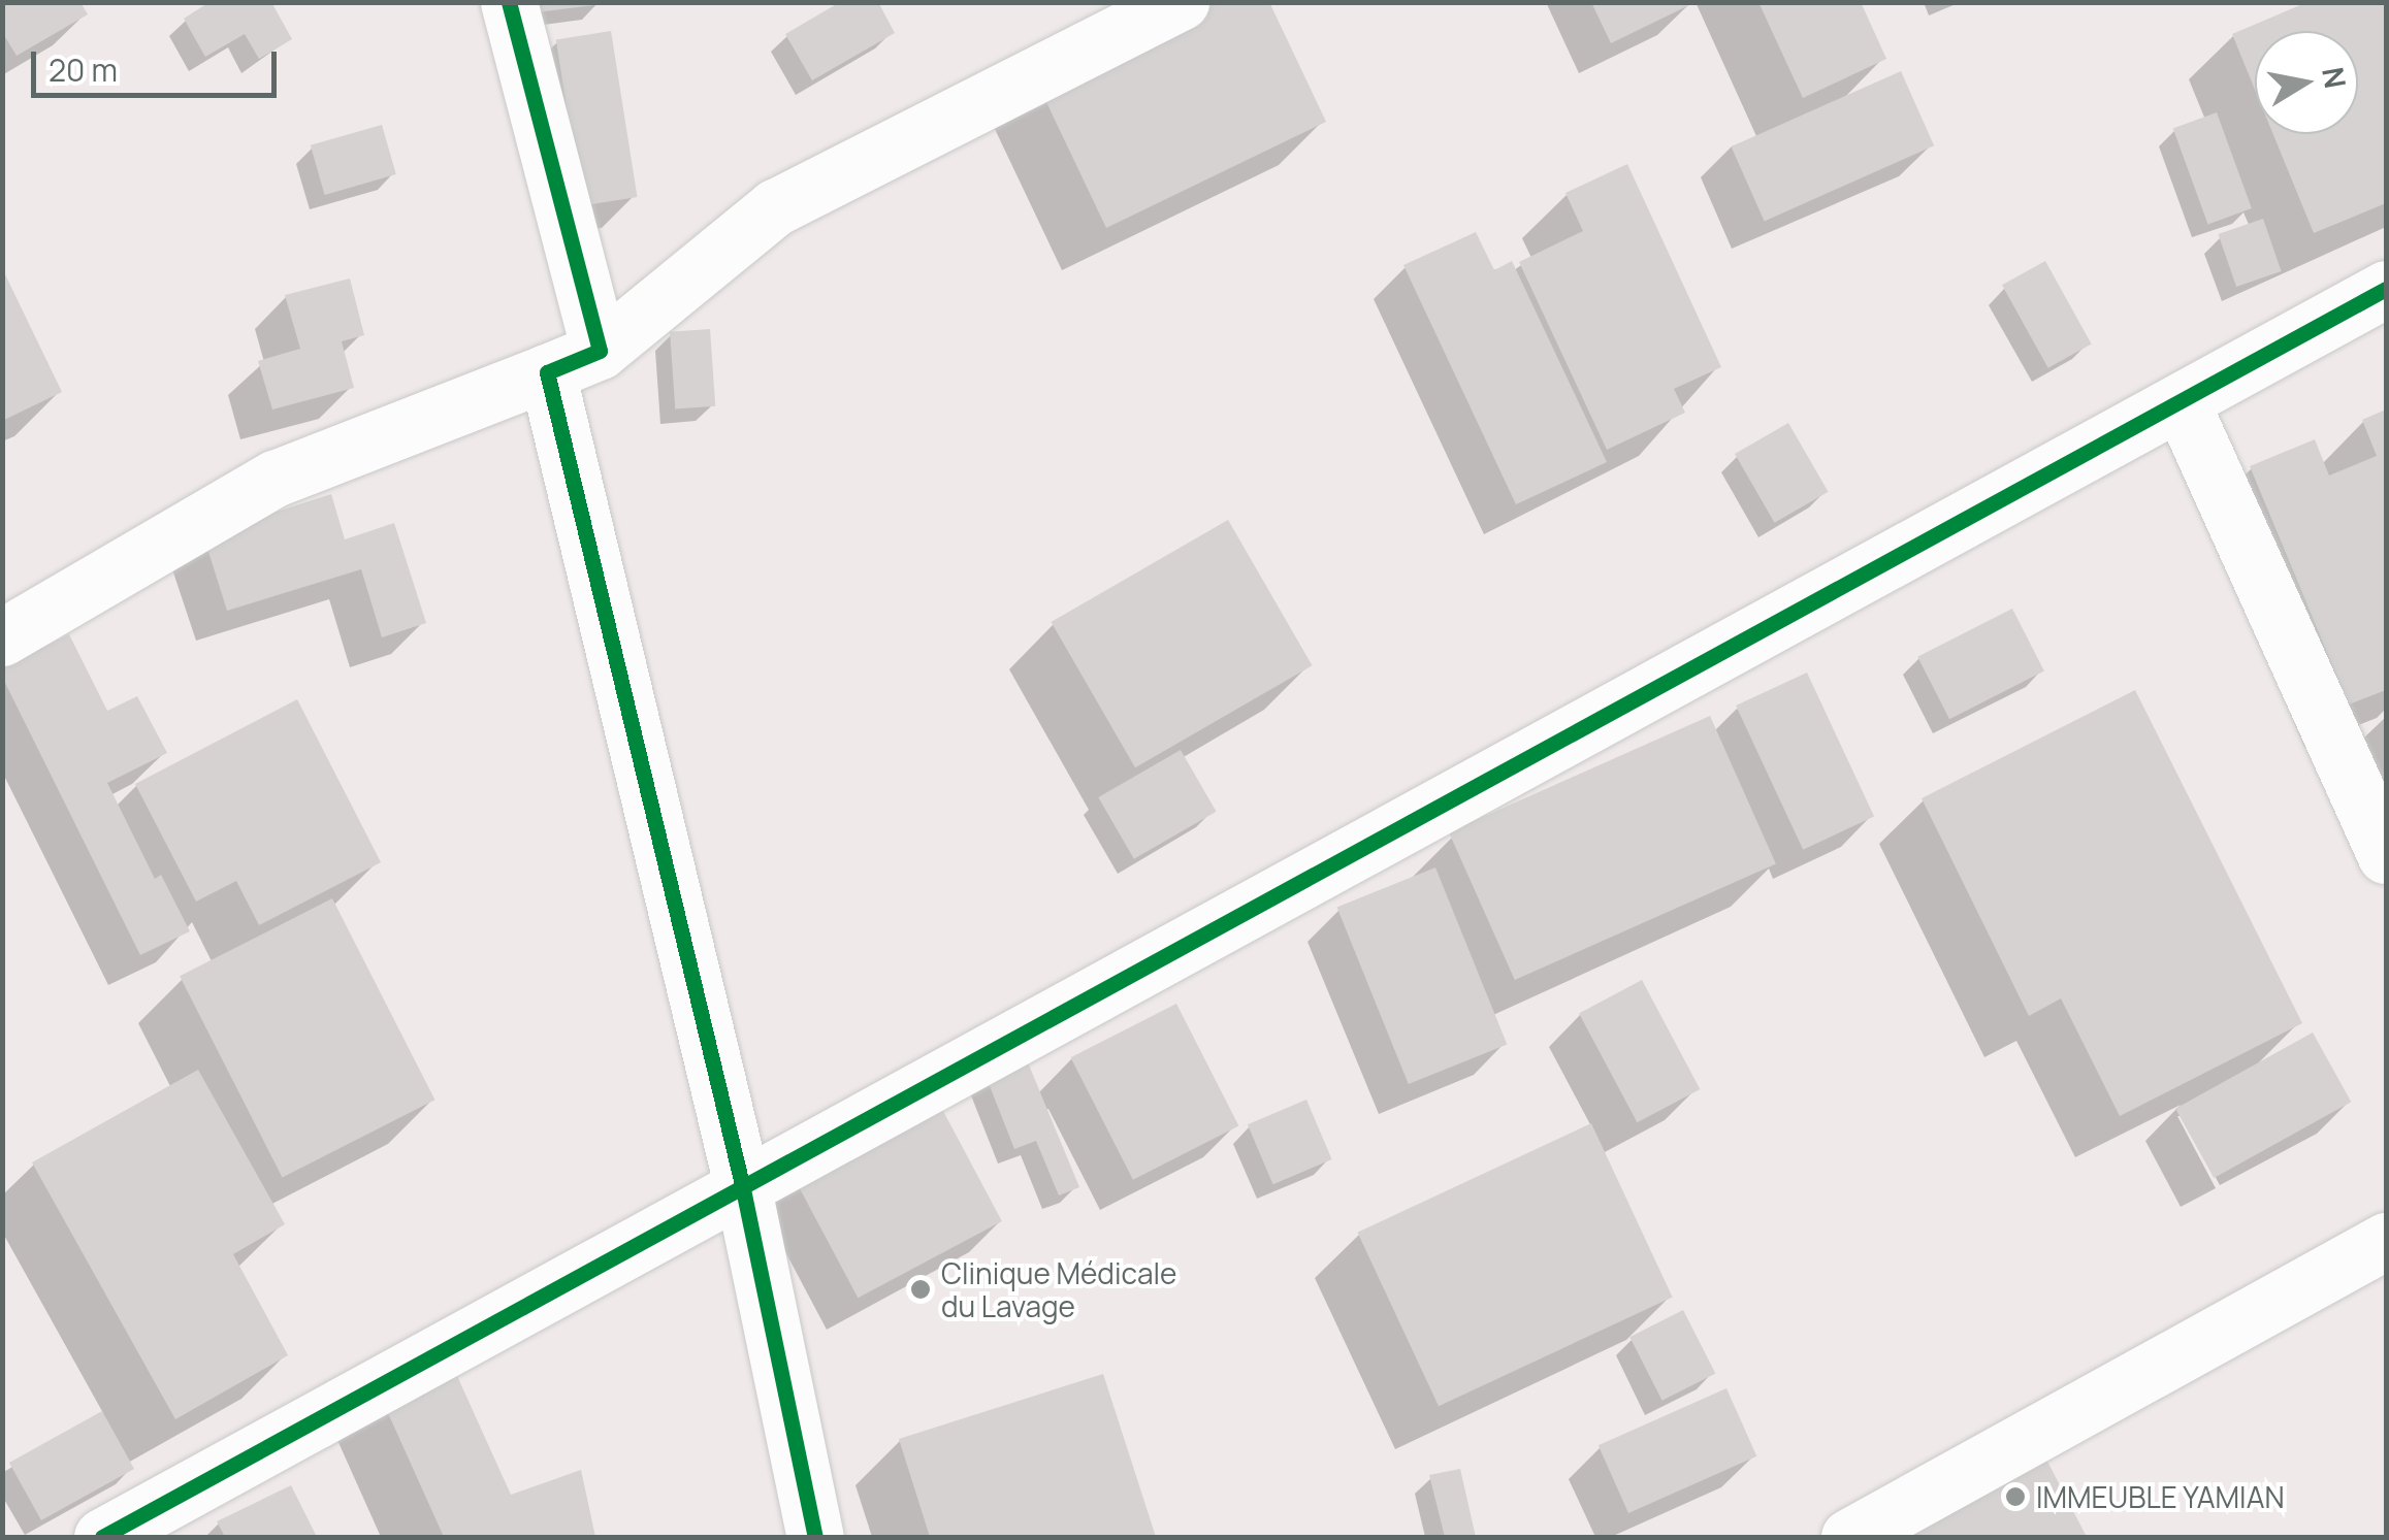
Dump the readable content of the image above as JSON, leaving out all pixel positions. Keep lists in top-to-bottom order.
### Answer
{
  "places": ["Clinique Médicale du Lavage", "IMMEUBLE YAMIAN"],
  "scale_bar": "20 m",
  "north": "right"
}
